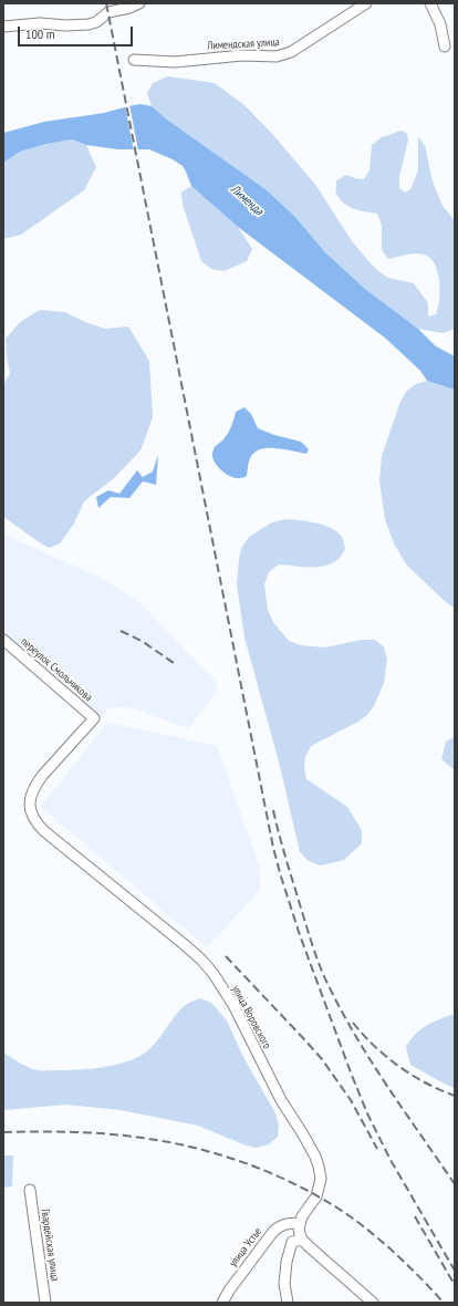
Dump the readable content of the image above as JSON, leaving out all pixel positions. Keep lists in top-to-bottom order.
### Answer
{
  "streets": {
    "street": [
      "Лимендская улица",
      "переулок Смольникова",
      "улица Воровского",
      "Гвардейская улица",
      "улица Устье"
    ]
  },
  "crossings": [
    ["переулок Смольникова", "улица Воровского"],
    ["улица Воровского", "улица Устье"]
  ],
  "water": ["Лименда"],
  "scale_bar": "100 m"
}
